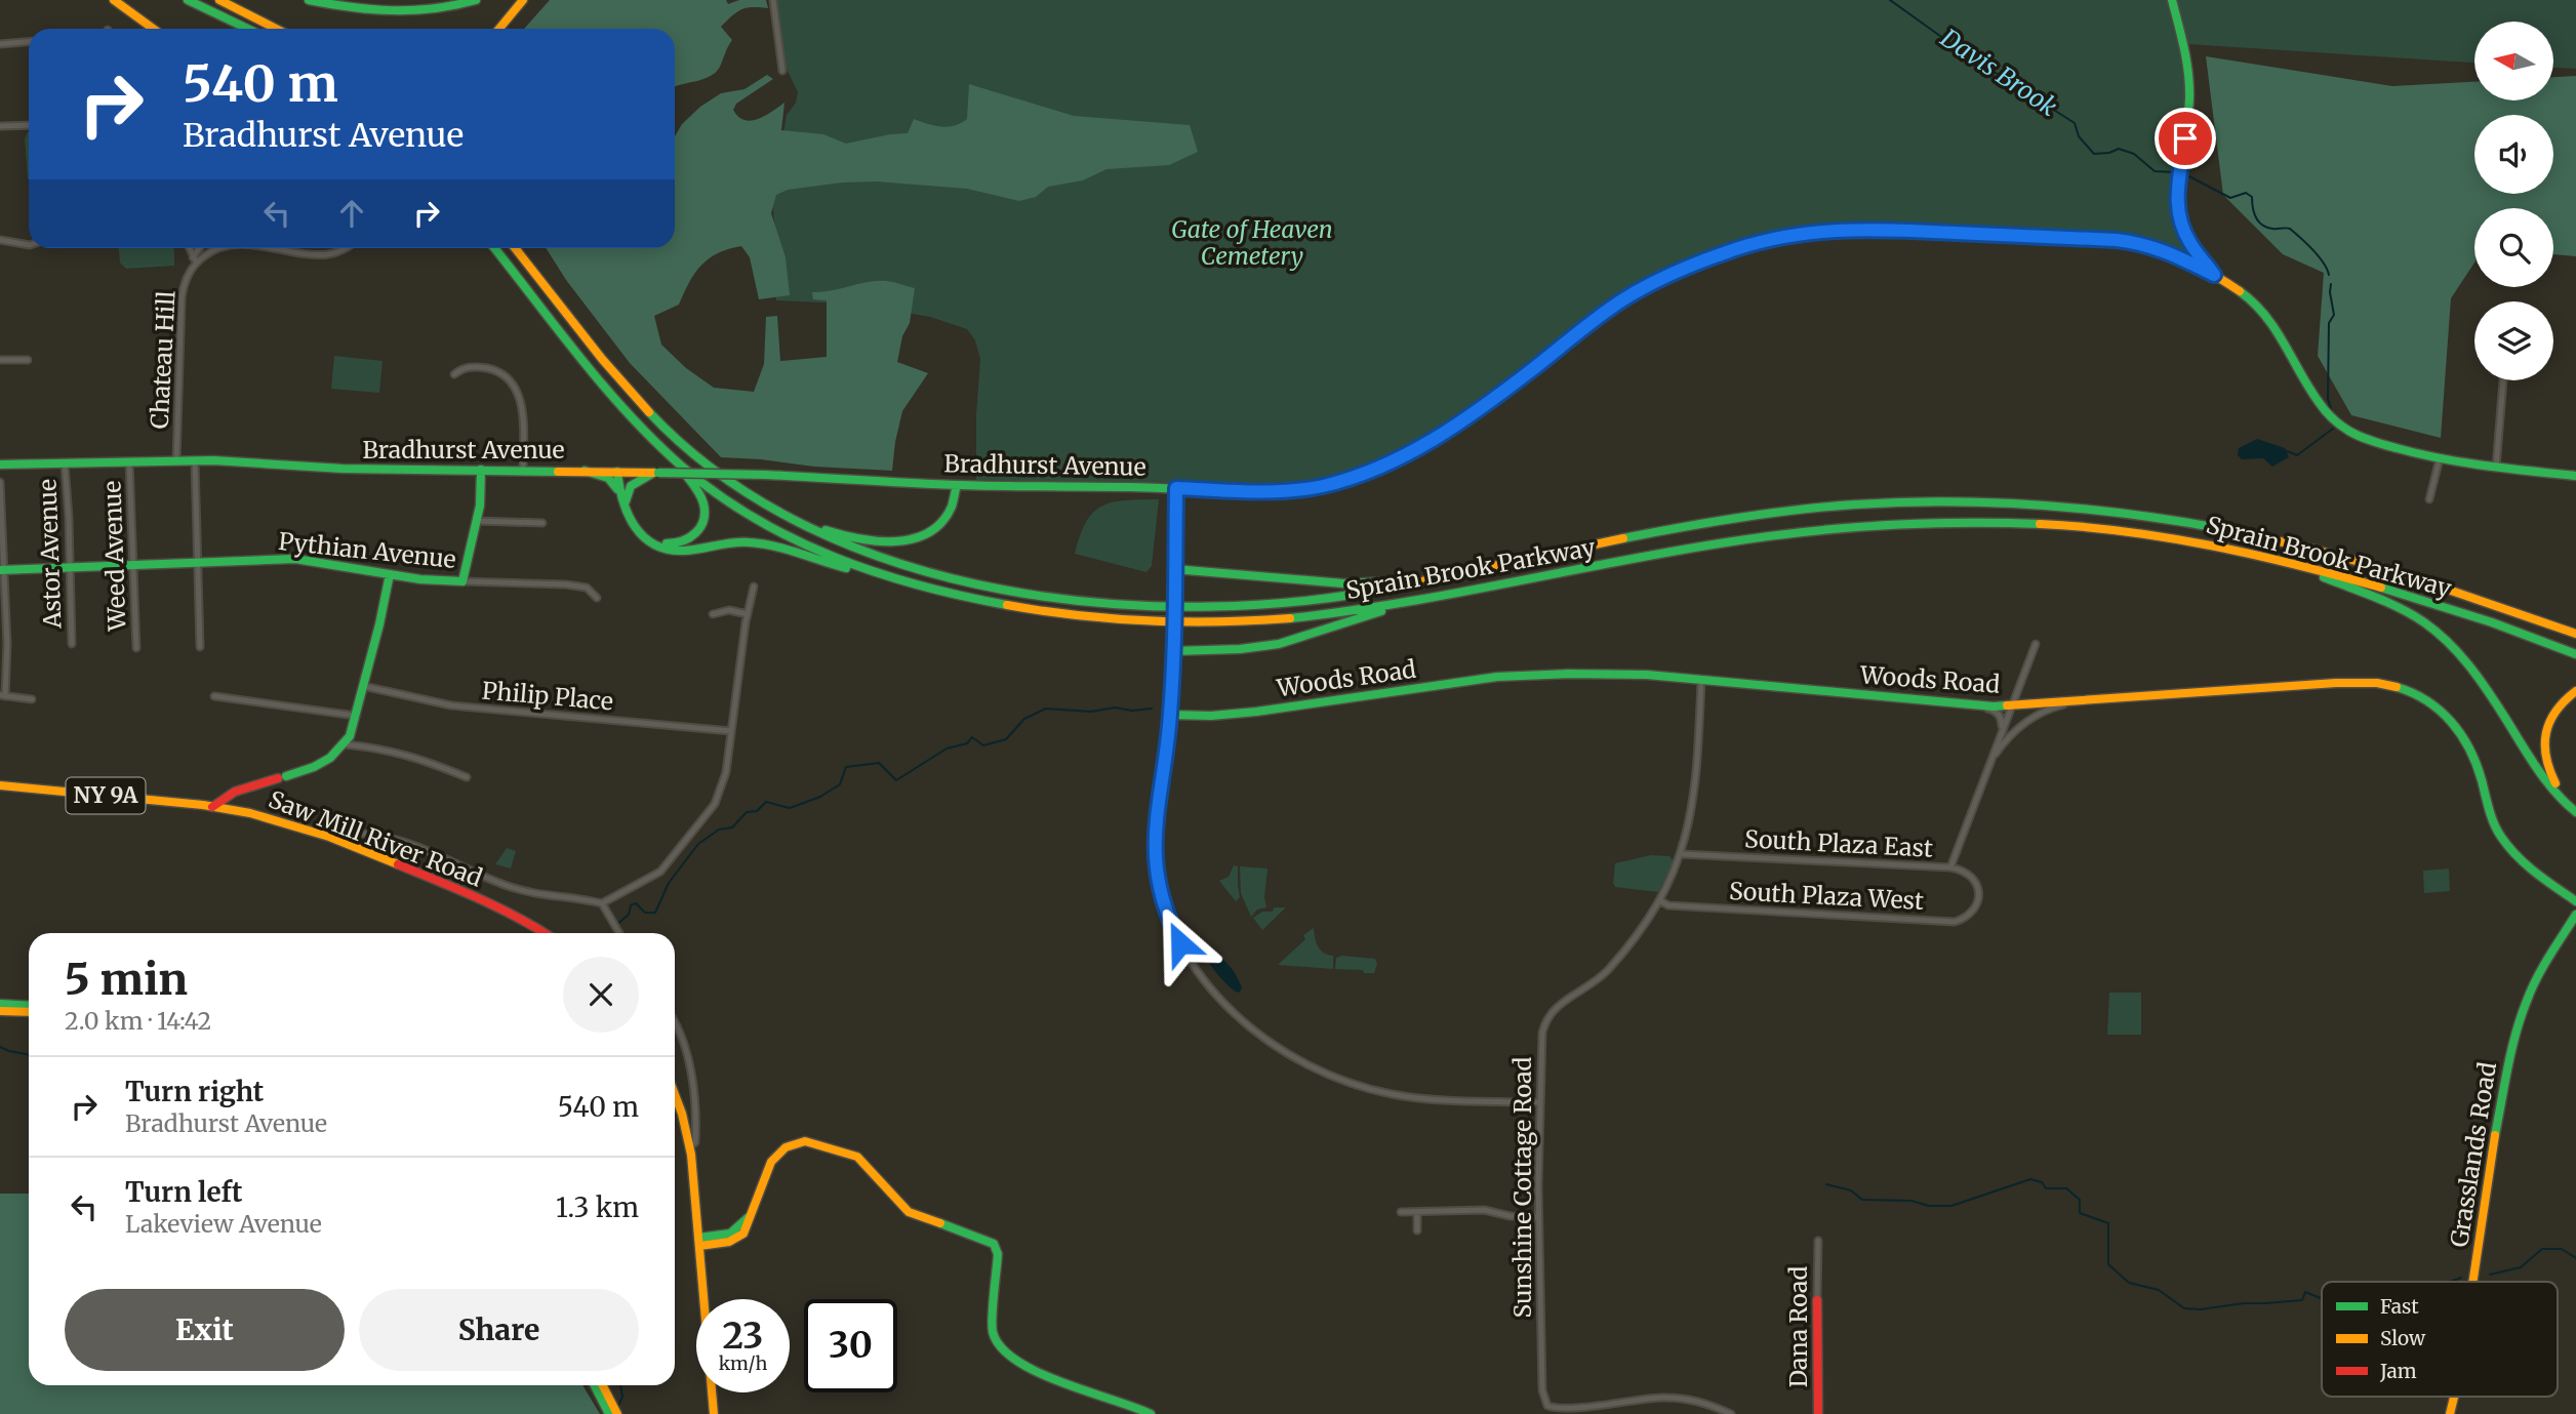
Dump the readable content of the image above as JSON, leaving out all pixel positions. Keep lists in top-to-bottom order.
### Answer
{
  "streets": {
    "main road": [
      "Bradhurst Avenue",
      "Pythian Avenue",
      "Sprain Brook Parkway",
      "Woods Road",
      "NY 9A",
      "Saw Mill River Road",
      "Grasslands Road",
      "Dana Road"
    ],
    "street": [
      "Chateau Hill",
      "Astor Avenue",
      "Weed Avenue",
      "Philip Place",
      "South Plaza East",
      "South Plaza West",
      "Sunshine Cottage Road"
    ]
  },
  "crossings": [
    ["Chateau Hill", "Bradhurst Avenue"],
    ["Bradhurst Avenue", "Astor Avenue"],
    ["Bradhurst Avenue", "Weed Avenue"],
    ["Pythian Avenue", "Astor Avenue"],
    ["Pythian Avenue", "Weed Avenue"],
    ["Woods Road", "Sunshine Cottage Road"],
    ["South Plaza East", "South Plaza West"],
    ["South Plaza East", "Sunshine Cottage Road"],
    ["South Plaza West", "Sunshine Cottage Road"]
  ],
  "water": ["Davis Brook"],
  "parks": ["Gate of Heaven Cemetery"],
  "legend": ["Fast", "Slow", "Jam"],
  "north": "left",
  "page": {
    "turn": ["540 m", "Bradhurst Avenue"],
    "heading": ["5 min", "2.0 km · 14:42"],
    "list": [
      {
        "name": "Turn right",
        "note": "Bradhurst Avenue",
        "value": "540 m"
      },
      {
        "name": "Turn left",
        "note": "Lakeview Avenue",
        "value": "1.3 km"
      }
    ],
    "buttons": ["Exit", "Share"],
    "speed": "23 km/h",
    "limit": "30"
  }
}
